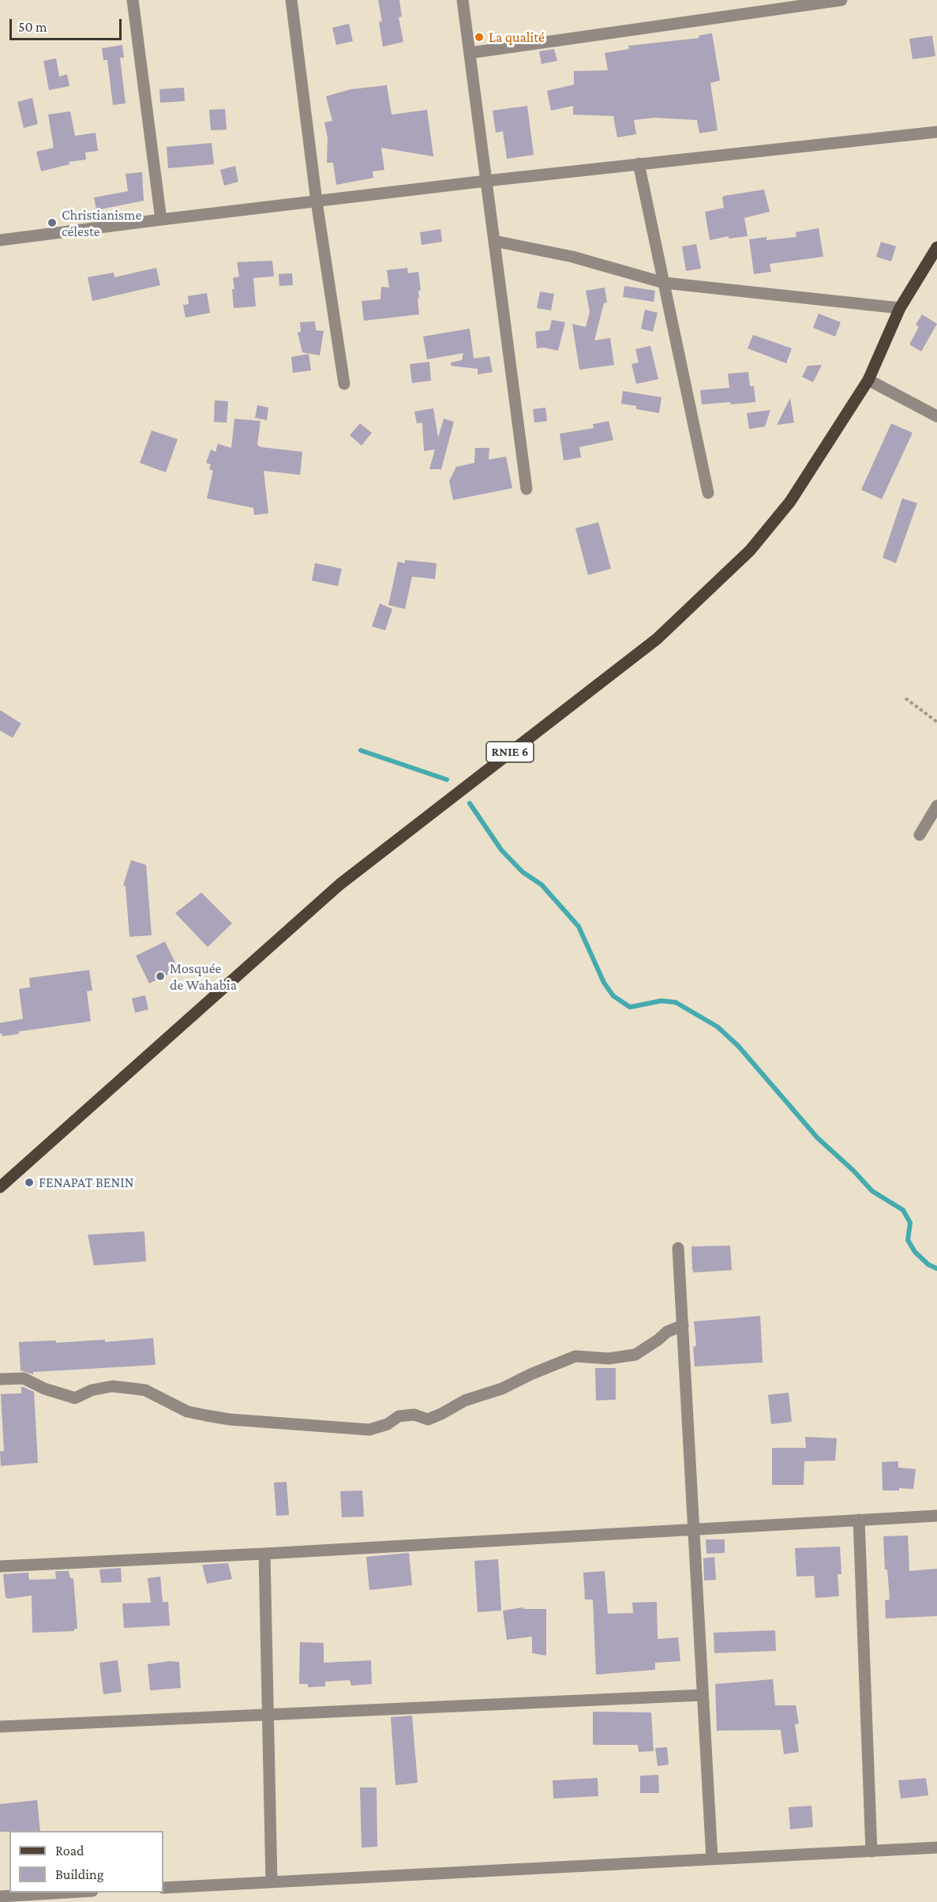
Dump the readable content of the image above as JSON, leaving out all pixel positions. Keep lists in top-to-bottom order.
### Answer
{
  "streets": {
    "main road": ["RNIE 6"]
  },
  "places": [
    "La qualité",
    "Christianisme céleste",
    "Mosquée de Wahabia",
    "FENAPAT BENIN"
  ],
  "legend": ["Road", "Building"],
  "scale_bar": "50 m"
}
